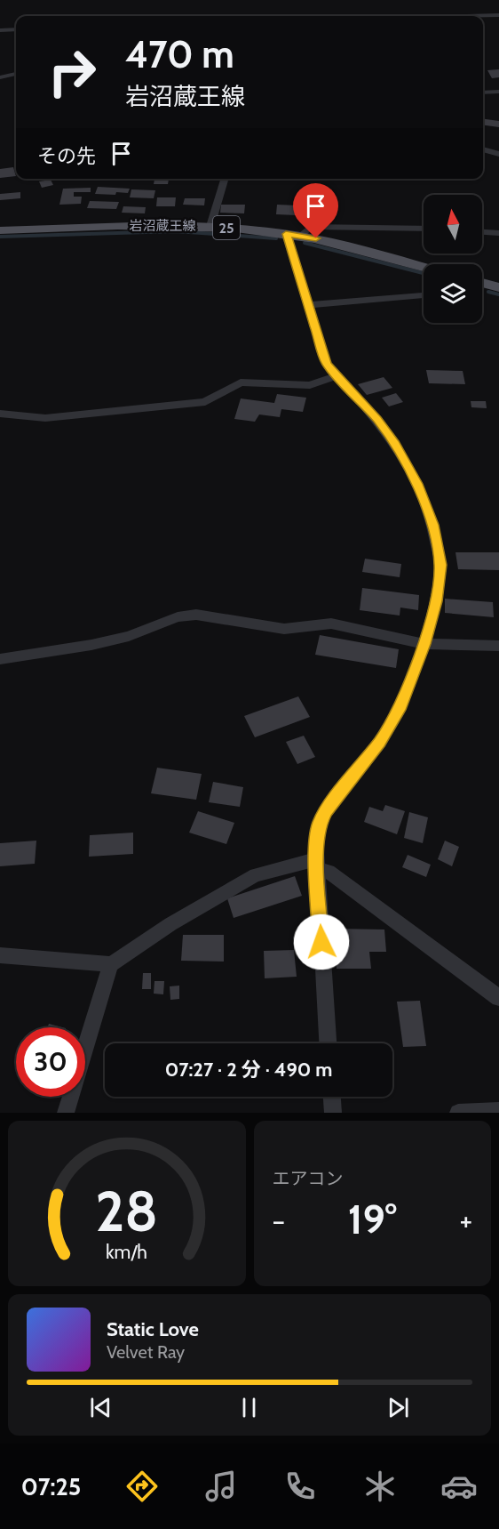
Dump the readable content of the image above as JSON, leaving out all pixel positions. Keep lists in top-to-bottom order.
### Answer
{
  "streets": {
    "main road": ["岩沼蔵王線", "25"]
  },
  "north": "top",
  "page": {
    "turn": ["470 m", "岩沼蔵王線"],
    "then": "その先",
    "limit": "30",
    "trip": "07:27 · 2 分 · 490 m",
    "tile": "エアコン",
    "heat": ["−", "19°", "+"],
    "song": ["Static Love", "Velvet Ray"],
    "tabs": "07:25",
    "gauge": ["28", "km/h"]
  }
}
